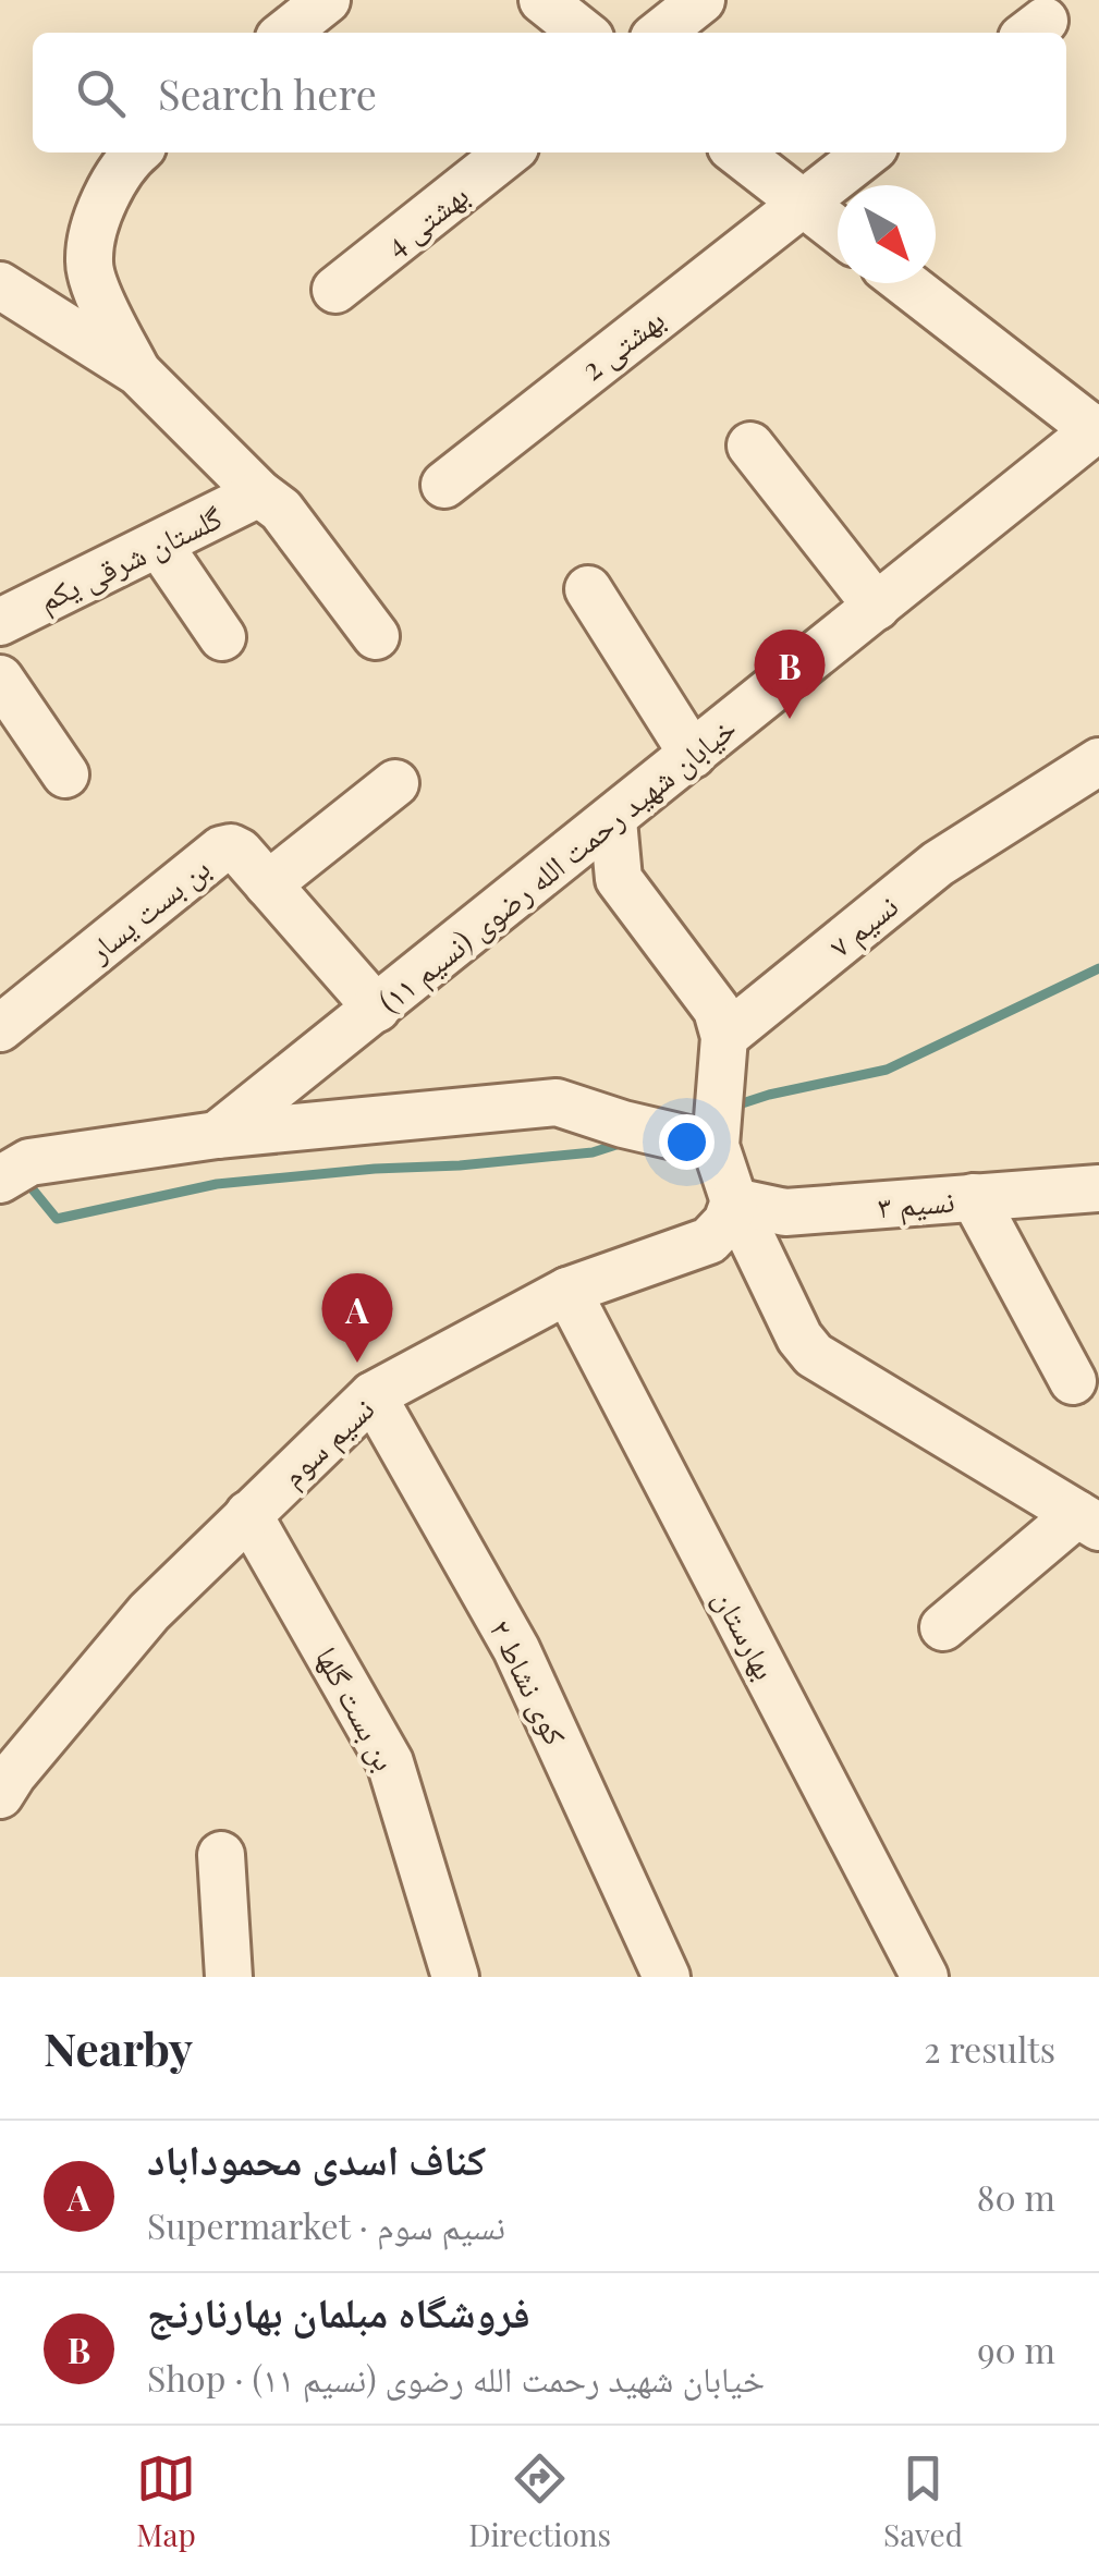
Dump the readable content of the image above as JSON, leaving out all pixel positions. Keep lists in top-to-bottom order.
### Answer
{
  "streets": {
    "street": [
      "بهشتی 4",
      "بهشتی 2",
      "گلستان شرقی یکم",
      "خیابان شهید رحمت الله رضوی (نسیم ۱۱)",
      "بن بست یسار",
      "نسیم ۷",
      "نسیم ۳",
      "نسیم سوم",
      "بهارستان",
      "کوی نشاط ۲",
      "بن بست گلها"
    ]
  },
  "crossings": [
    ["خیابان شهید رحمت الله رضوی (نسیم ۱۱)", "بن بست یسار"],
    ["نسیم ۳", "نسیم سوم"],
    ["نسیم سوم", "بهارستان"],
    ["نسیم سوم", "کوی نشاط ۲"],
    ["نسیم سوم", "بن بست گلها"]
  ],
  "north": "bottom right",
  "page": {
    "search": "Search here",
    "pins": ["B", "A"],
    "heading": ["Nearby", "2 results"],
    "list": [
      {
        "mark": "A",
        "name": "کناف اسدی محموداباد",
        "note": "Supermarket · نسیم سوم",
        "value": "80 m"
      },
      {
        "mark": "B",
        "name": "فروشگاه مبلمان بهارنارنج",
        "note": "Shop · خیابان شهید رحمت الله رضوی (نسیم ۱۱)",
        "value": "90 m"
      }
    ],
    "nav": ["Map", "Directions", "Saved"]
  }
}
